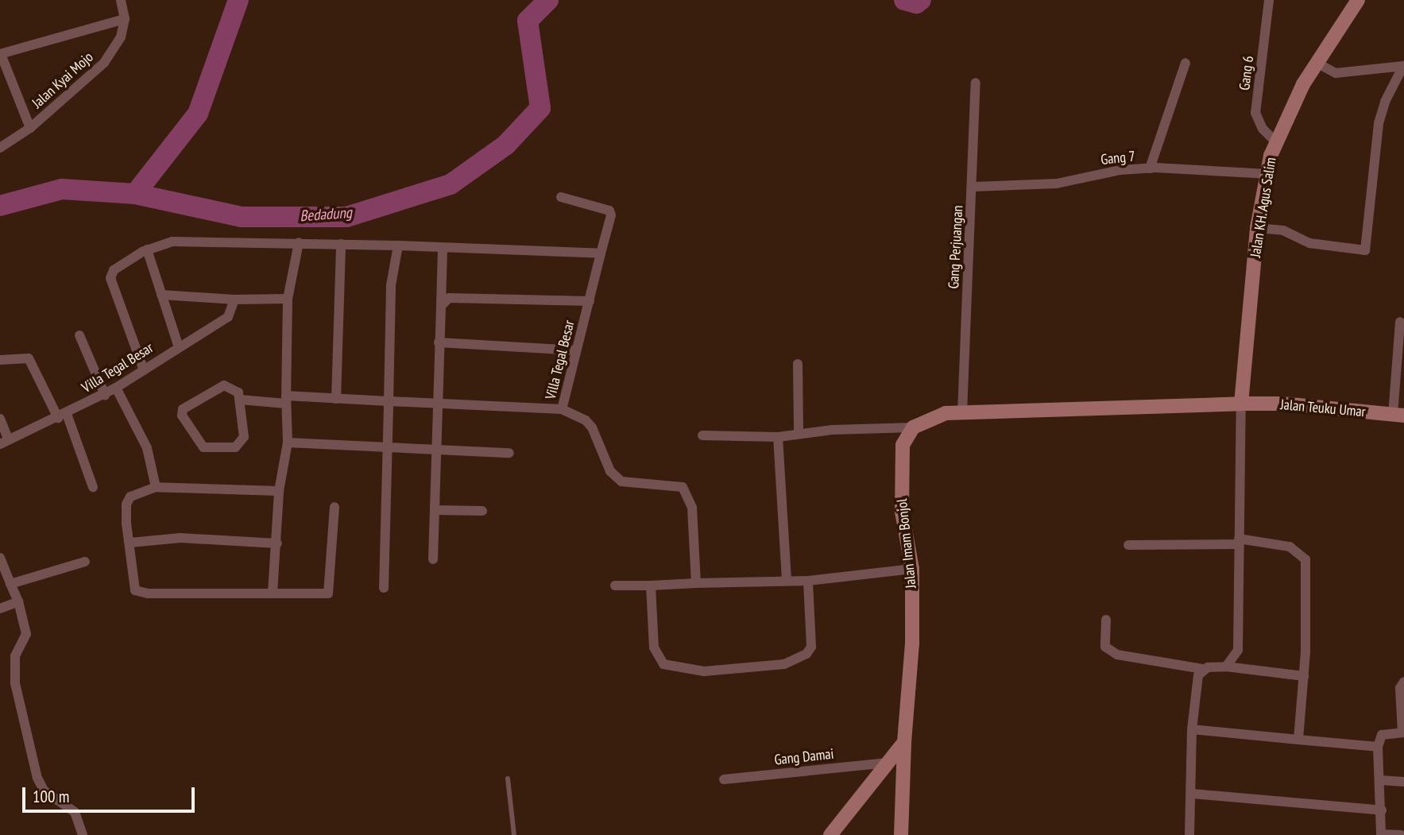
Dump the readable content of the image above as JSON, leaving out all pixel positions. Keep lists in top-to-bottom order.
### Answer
{
  "streets": {
    "street": [
      "Gang 6",
      "Jalan Kyai Mojo",
      "Gang 7",
      "Jalan KH. Agus Salim",
      "Gang Perjuangan",
      "Villa Tegal Besar",
      "Jalan Teuku Umar",
      "Jalan Imam Bonjol",
      "Gang Damai"
    ]
  },
  "crossings": [
    ["Gang 6", "Jalan KH. Agus Salim"],
    ["Gang 7", "Jalan KH. Agus Salim"],
    ["Gang 7", "Gang Perjuangan"],
    ["Jalan KH. Agus Salim", "Jalan Teuku Umar"]
  ],
  "water": ["Bedadung"],
  "scale_bar": "100 m"
}
